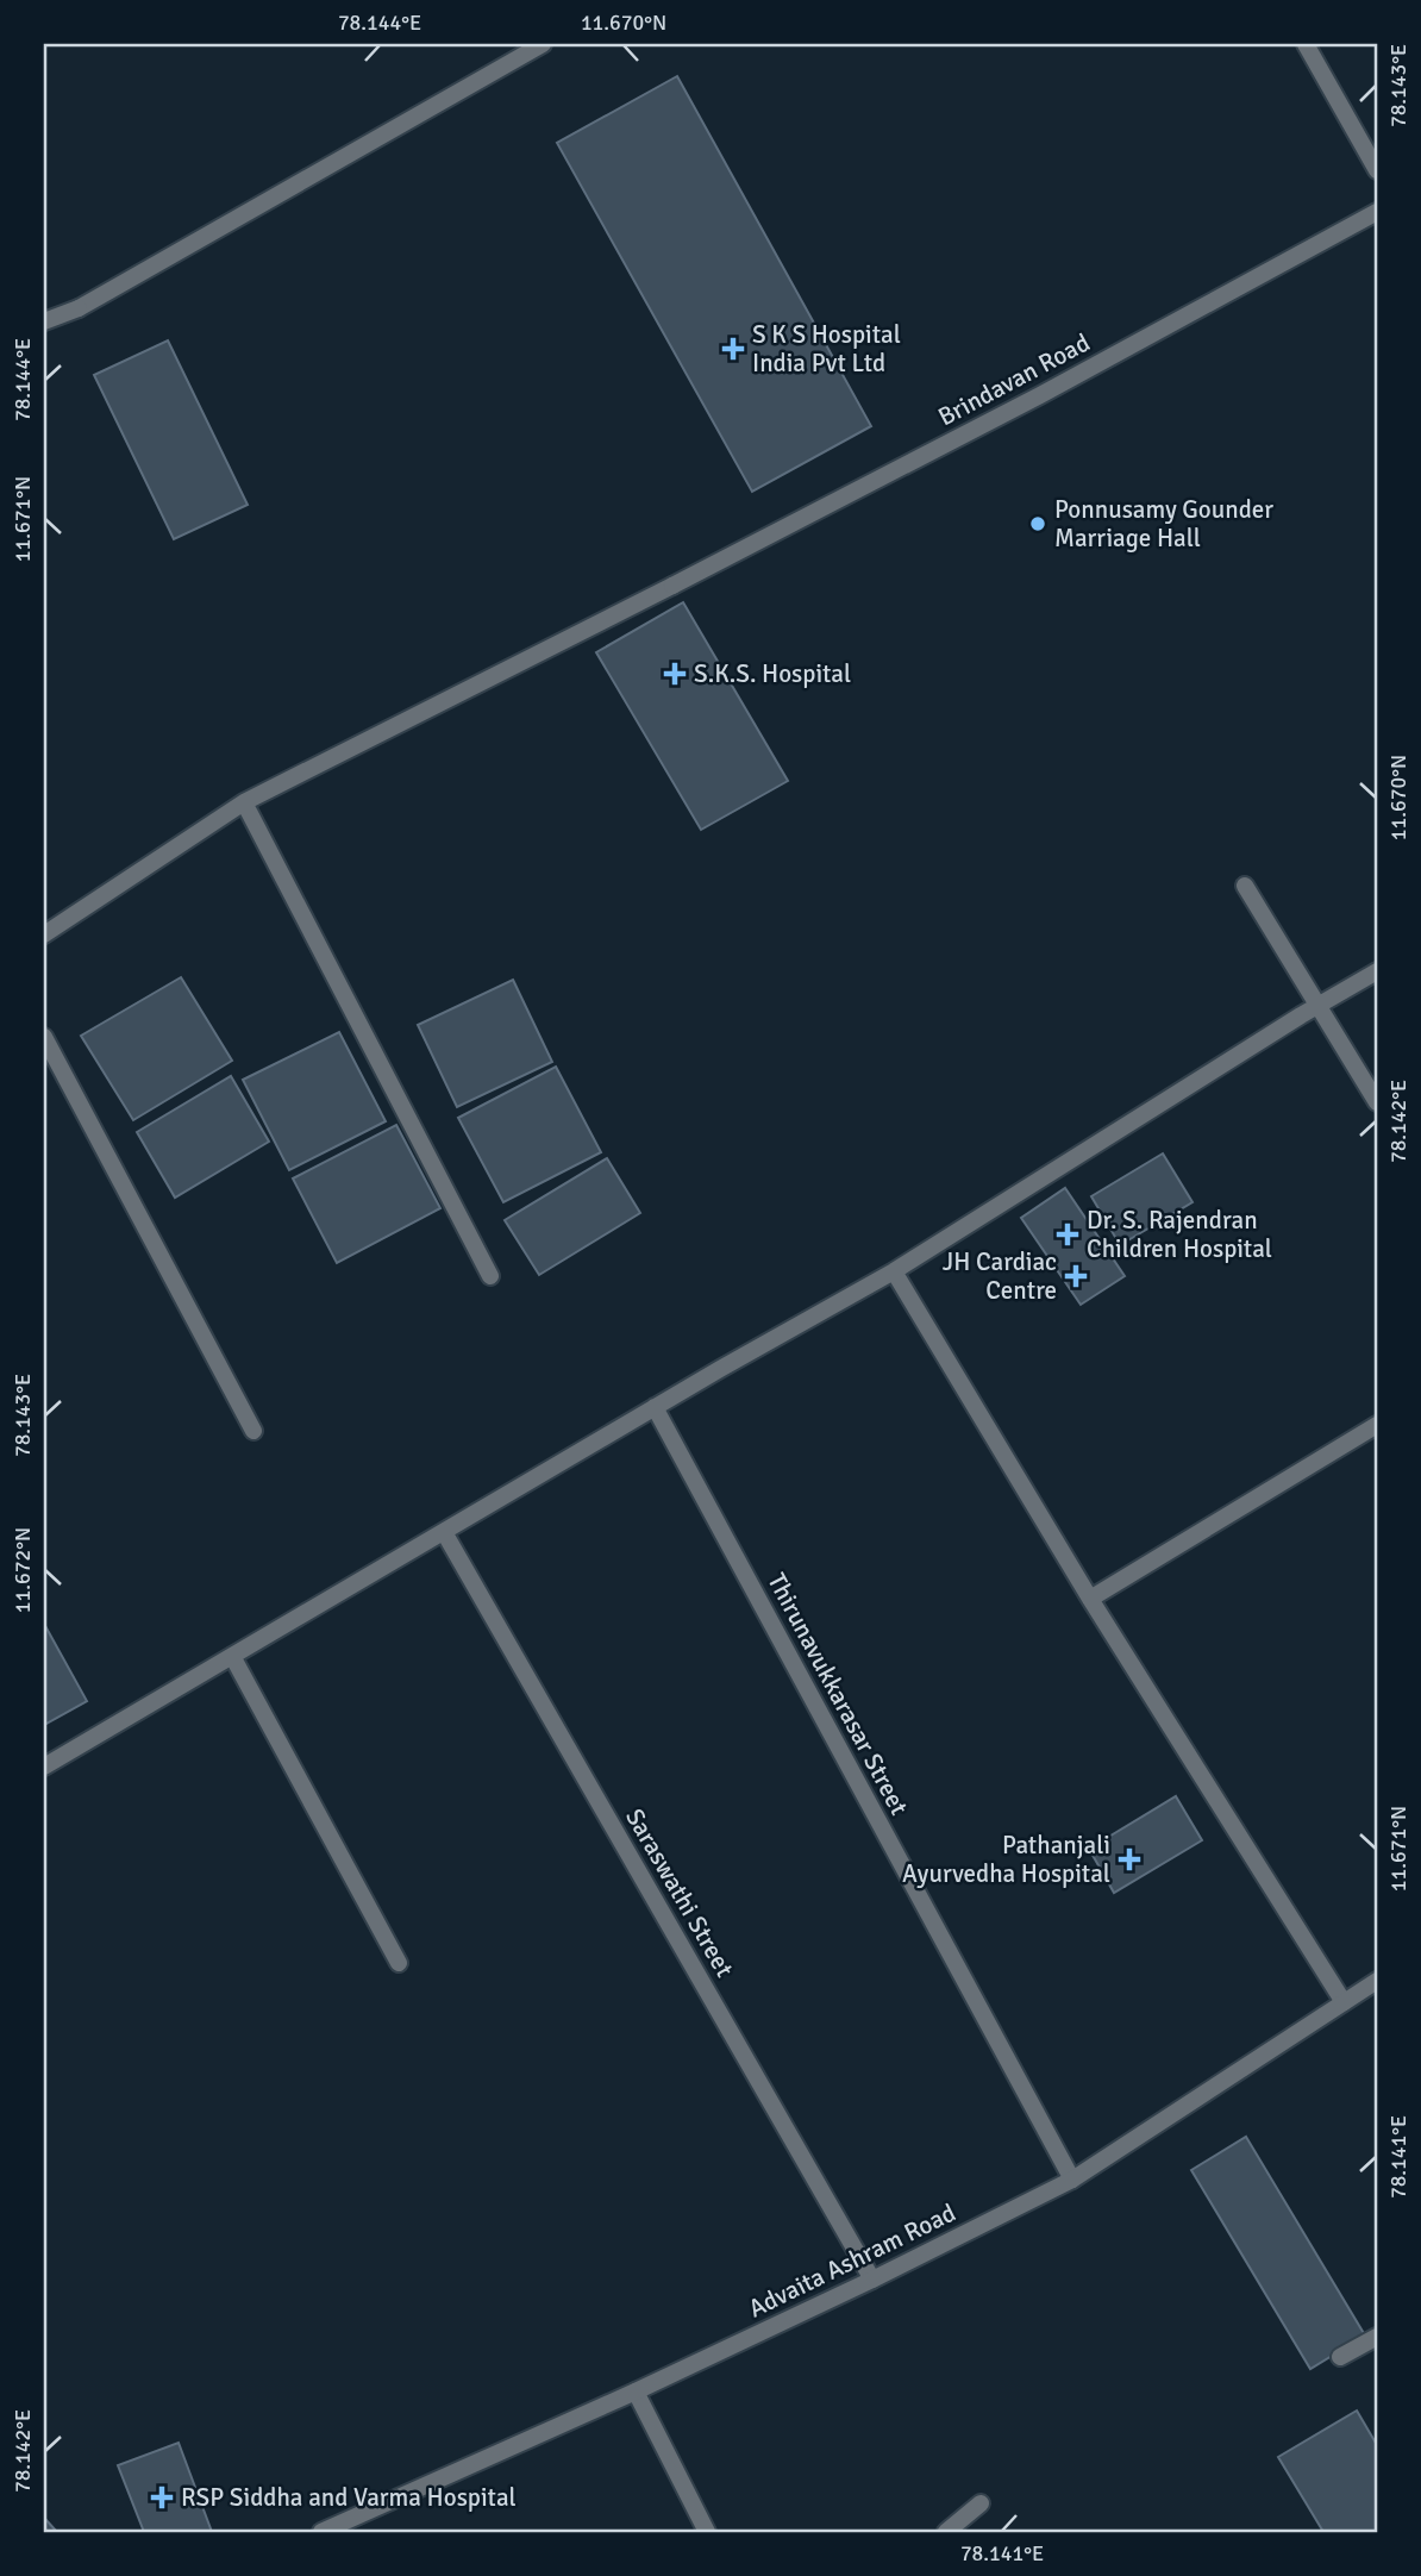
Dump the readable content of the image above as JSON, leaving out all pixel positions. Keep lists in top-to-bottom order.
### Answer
{
  "streets": {
    "street": [
      "Brindavan Road",
      "Thirunavukkarasar Street",
      "Saraswathi Street",
      "Advaita Ashram Road"
    ]
  },
  "crossings": [
    ["Thirunavukkarasar Street", "Advaita Ashram Road"],
    ["Saraswathi Street", "Advaita Ashram Road"]
  ],
  "places": {
    "health": [
      "S K S Hospital India Pvt Ltd",
      "S.K.S. Hospital",
      "Dr. S. Rajendran Children Hospital",
      "JH Cardiac Centre",
      "Pathanjali Ayurvedha Hospital",
      "RSP Siddha and Varma Hospital"
    ],
    "other": ["Ponnusamy Gounder Marriage Hall"]
  },
  "coordinates": [
    "78.144°E",
    "11.670°N",
    "78.143°E",
    "11.671°N",
    "78.142°E",
    "11.672°N",
    "78.141°E"
  ]
}
